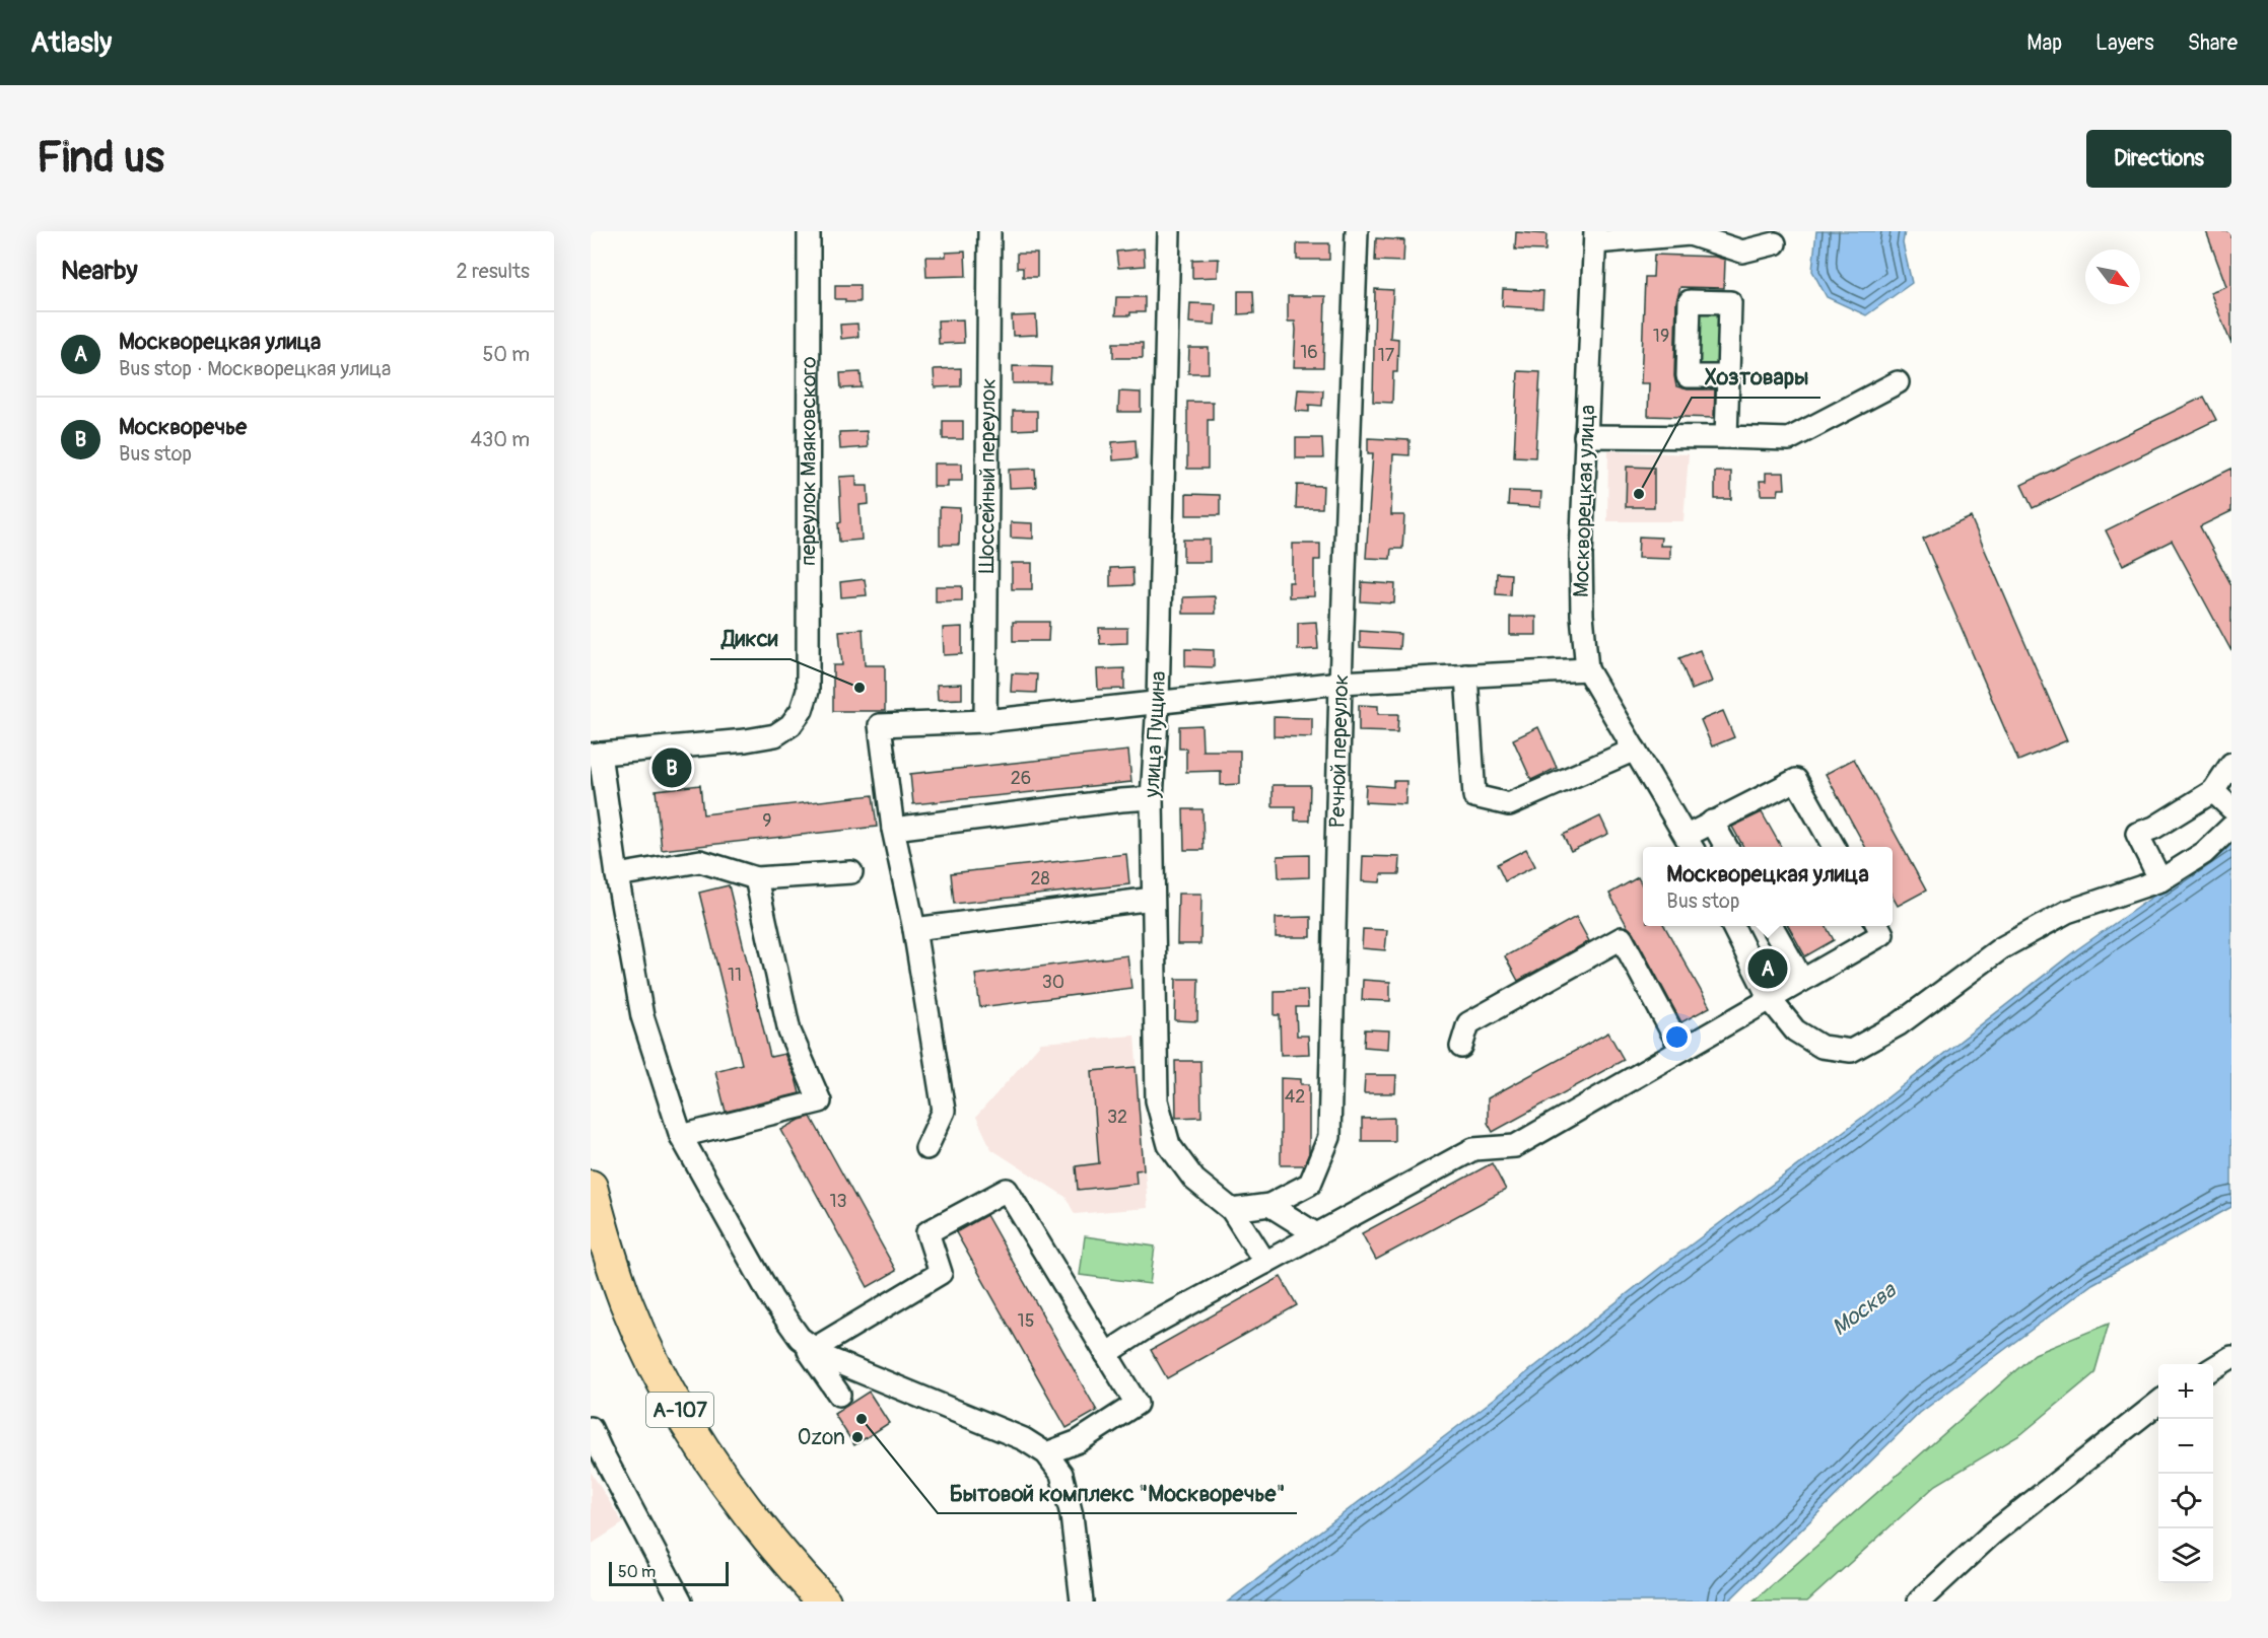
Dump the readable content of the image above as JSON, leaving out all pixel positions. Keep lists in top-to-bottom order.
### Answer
{
  "streets": {
    "highway": ["А-107"],
    "street": [
      "переулок Маяковского",
      "Шоссейный переулок",
      "Москворецкая улица",
      "улица Пущина",
      "Речной переулок"
    ]
  },
  "crossings": [
    ["улица Пущина", "Речной переулок"]
  ],
  "water": ["Москва"],
  "places": [
    "Хозтовары",
    "Дикси",
    "Бытовой комплекс \"Москворечье\"",
    "Ozon"
  ],
  "house_numbers": [
    "19",
    "16",
    "17",
    "26",
    "9",
    "28",
    "11",
    "30",
    "42",
    "32",
    "13",
    "15"
  ],
  "scale_bar": "50 m",
  "north": "bottom right",
  "page": {
    "header": "Atlasly",
    "nav": ["Map", "Layers", "Share"],
    "buttons": "Directions",
    "title": "Find us",
    "heading": ["Nearby", "2 results"],
    "list": [
      {
        "mark": "A",
        "name": "Москворецкая улица",
        "note": "Bus stop · Москворецкая улица",
        "value": "50 m"
      },
      {
        "mark": "B",
        "name": "Москворечье",
        "note": "Bus stop",
        "value": "430 m"
      }
    ],
    "pins": ["B", "A"],
    "popup": ["Москворецкая улица", "Bus stop"],
    "map_buttons": ["+", "−"],
    "scale": "50 m"
  }
}
